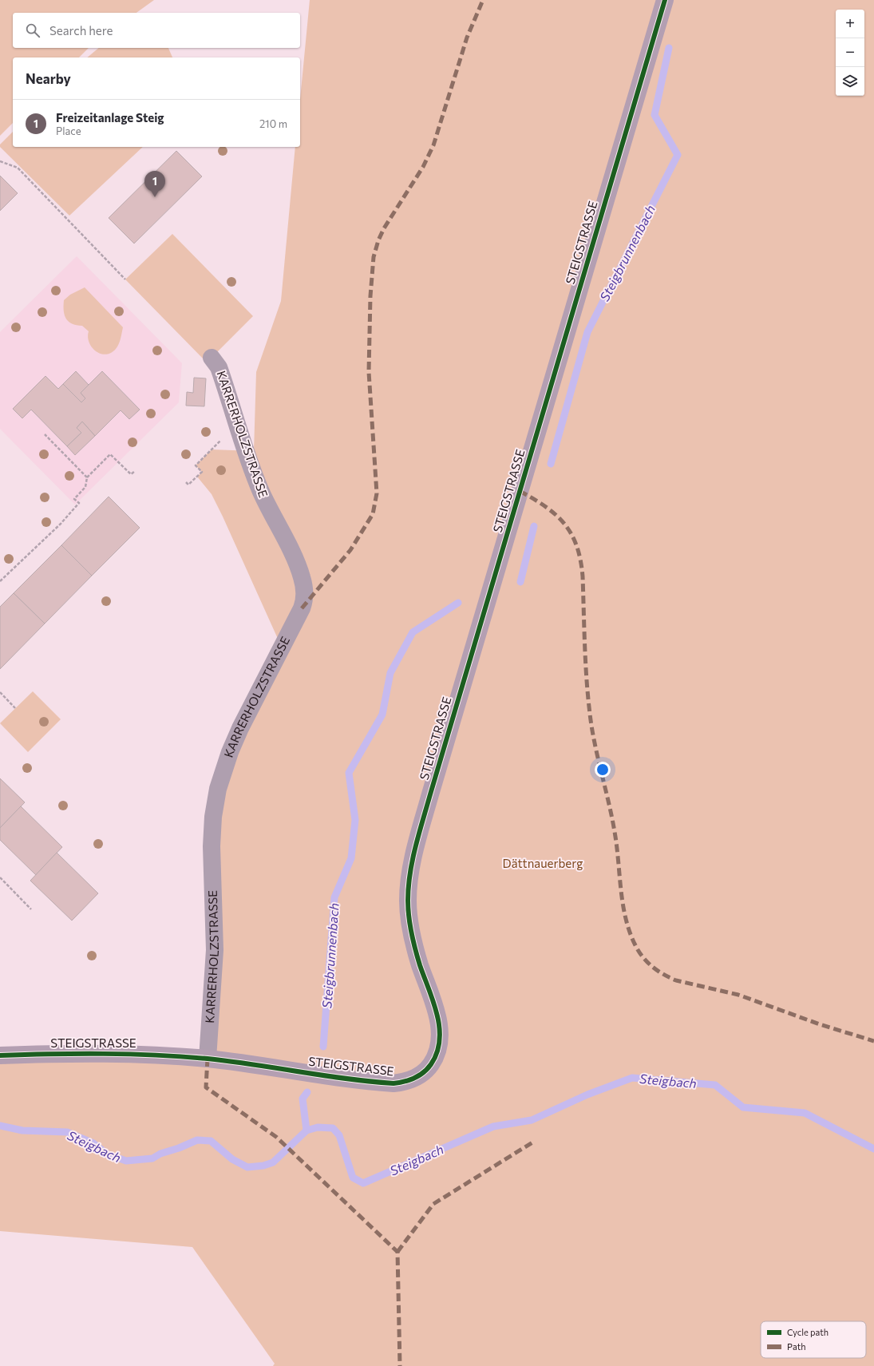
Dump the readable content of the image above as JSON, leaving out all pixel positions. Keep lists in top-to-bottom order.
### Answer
{
  "streets": {
    "main road": ["STEIGSTRASSE"],
    "lane": ["KARRERHOLZSTRASSE"]
  },
  "crossings": [
    ["STEIGSTRASSE", "KARRERHOLZSTRASSE"]
  ],
  "water": ["Steigbrunnenbach", "Steigbach"],
  "parks": ["Dättnauerberg"],
  "legend": ["Cycle path", "Path"],
  "page": {
    "map_buttons": ["+", "−"],
    "search": "Search here",
    "heading": "Nearby",
    "list": [
      {
        "mark": "1",
        "name": "Freizeitanlage Steig",
        "note": "Place",
        "value": "210 m"
      }
    ],
    "pins": "1"
  }
}
